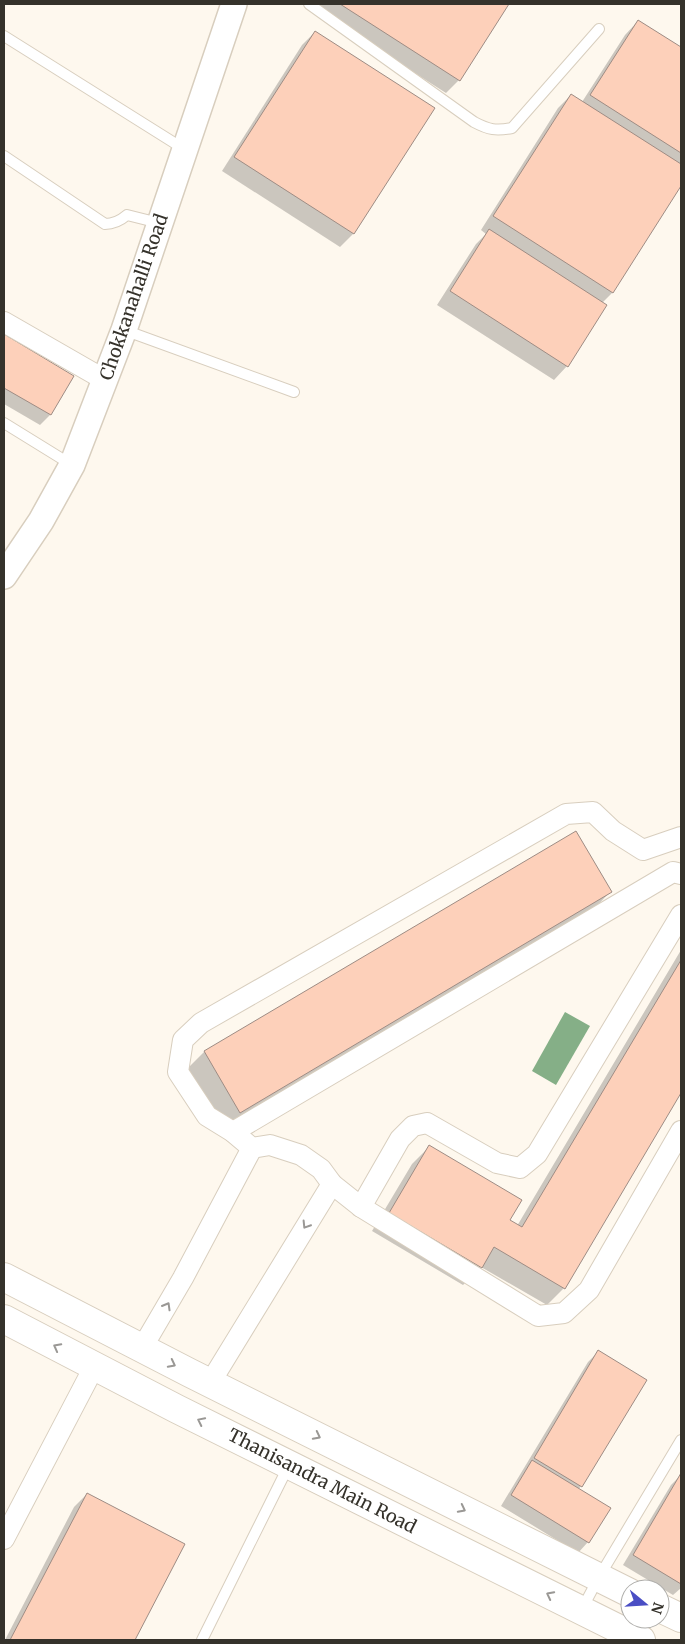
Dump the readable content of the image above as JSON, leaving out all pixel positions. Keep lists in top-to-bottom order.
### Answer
{
  "streets": {
    "main road": ["Thanisandra Main Road"],
    "street": ["Chokkanahalli Road"]
  },
  "north": "right"
}
